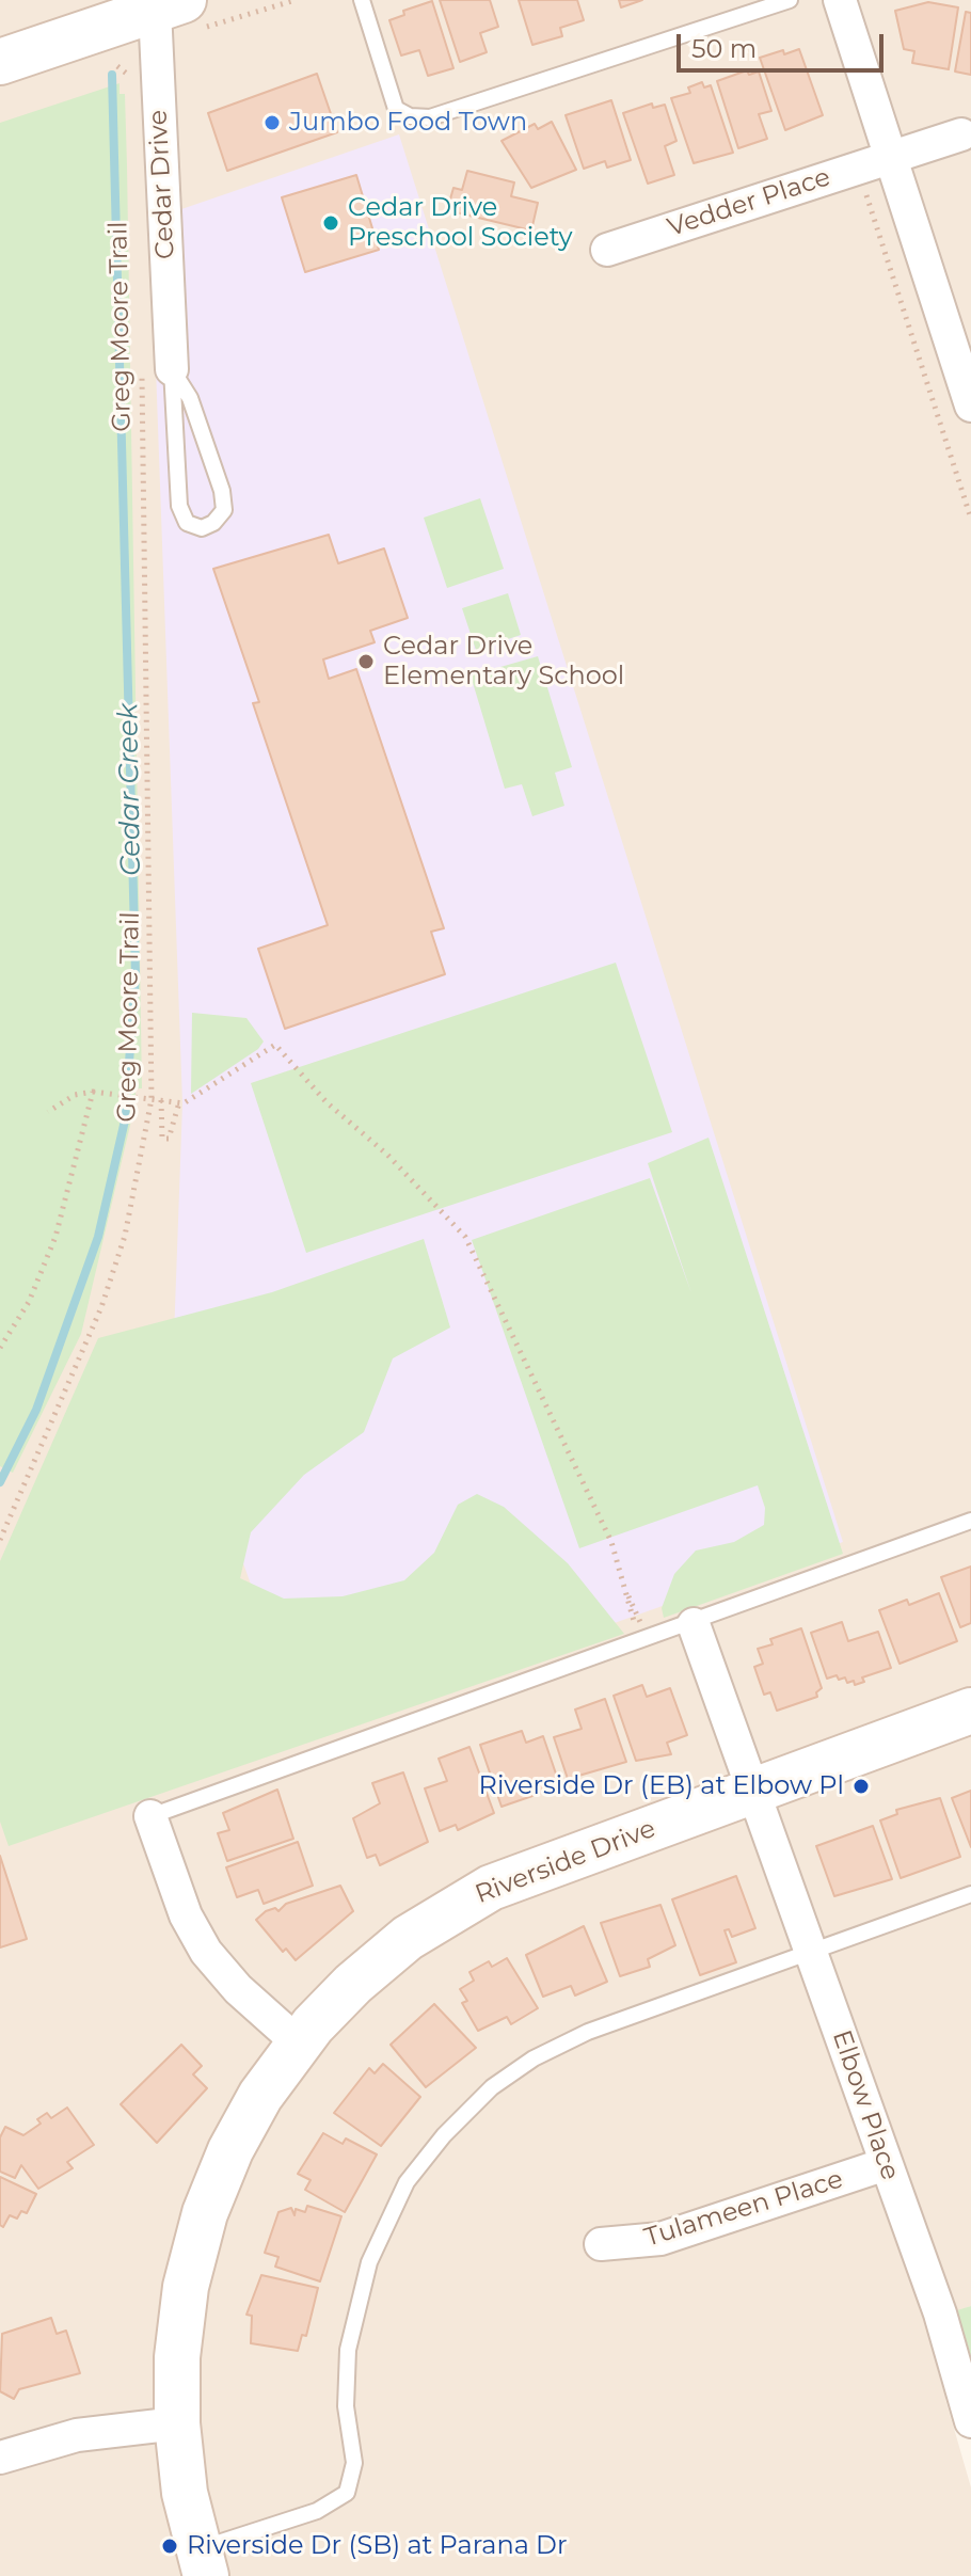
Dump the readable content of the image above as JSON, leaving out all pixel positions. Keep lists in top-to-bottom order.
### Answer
{
  "streets": {
    "street": [
      "Cedar Drive",
      "Vedder Place",
      "Riverside Drive",
      "Elbow Place",
      "Tulameen Place"
    ],
    "path": ["Greg Moore Trail"]
  },
  "crossings": [
    ["Cedar Drive", "Greg Moore Trail"],
    ["Riverside Drive", "Elbow Place"],
    ["Elbow Place", "Tulameen Place"]
  ],
  "water": ["Cedar Creek"],
  "places": [
    "Jumbo Food Town",
    "Cedar Drive Preschool Society",
    "Cedar Drive Elementary School",
    "Riverside Dr (EB) at Elbow Pl",
    "Riverside Dr (SB) at Parana Dr"
  ],
  "scale_bar": "50 m"
}
